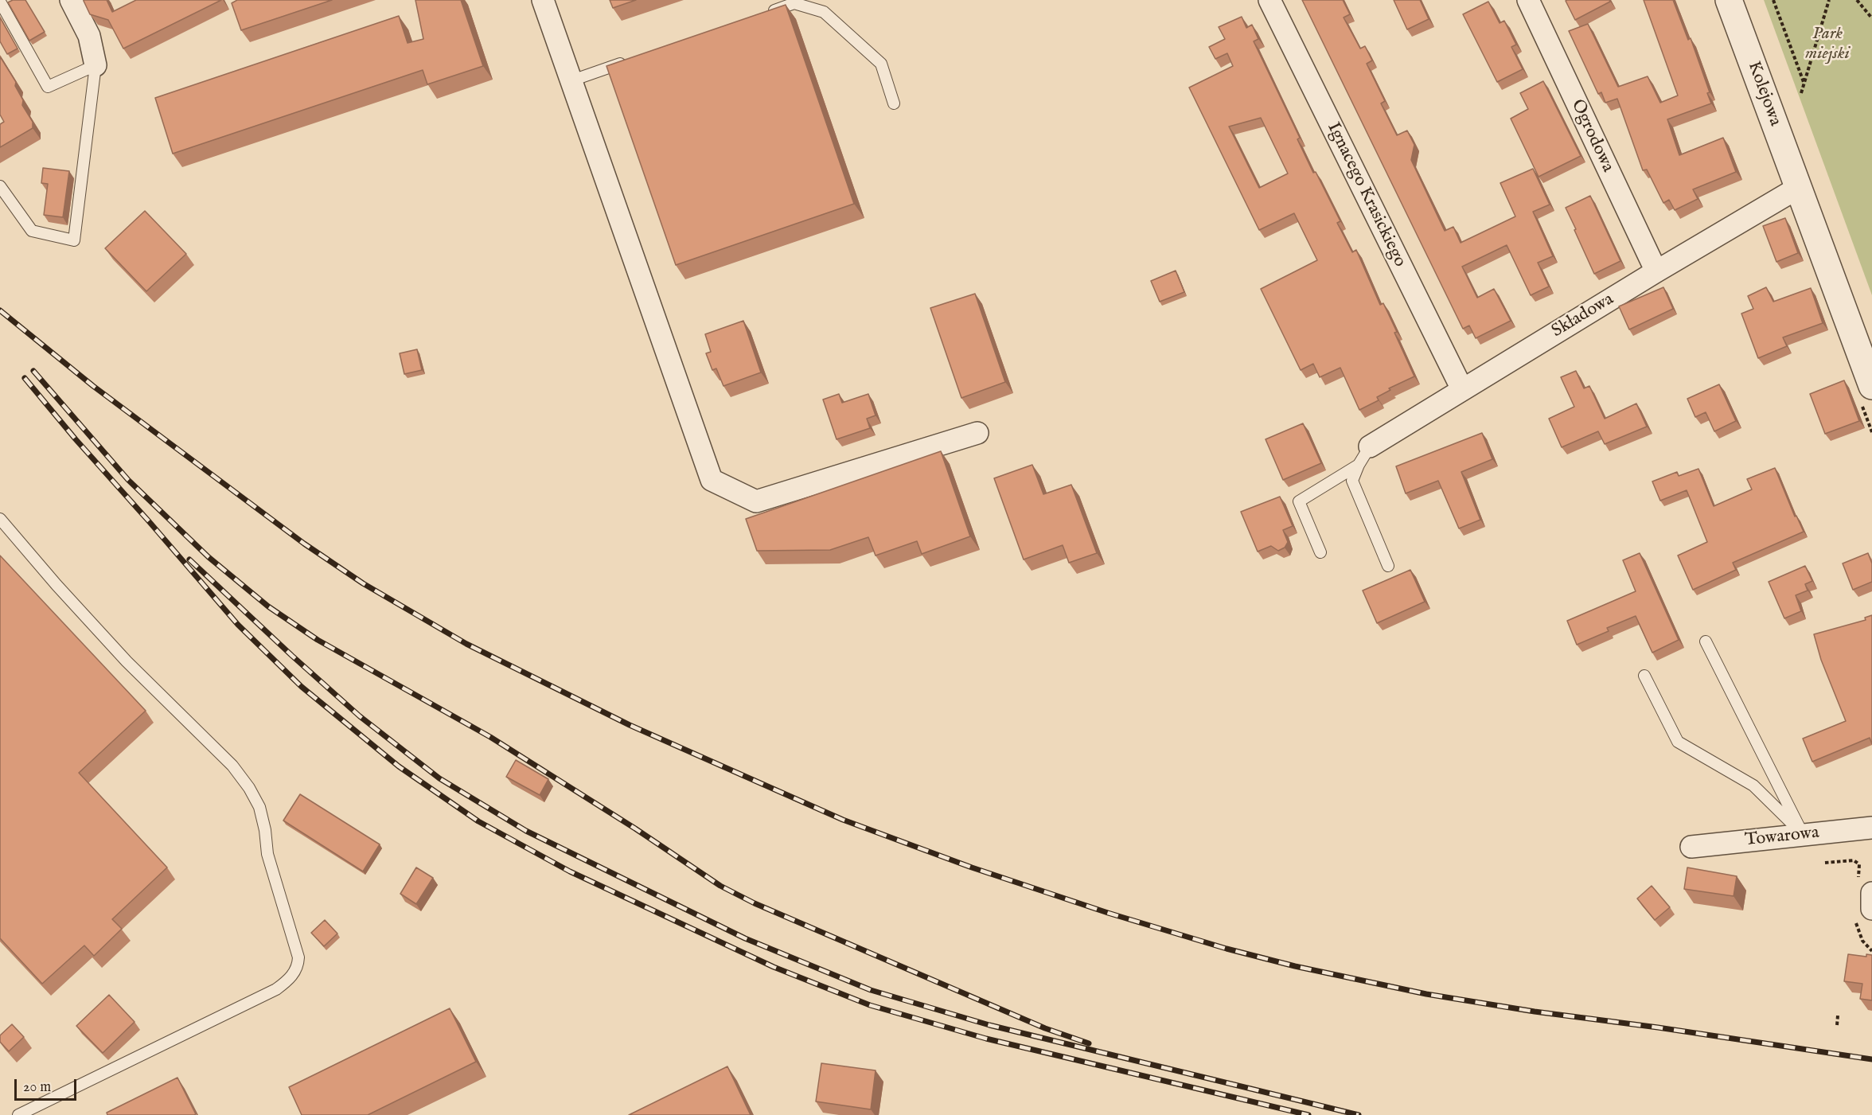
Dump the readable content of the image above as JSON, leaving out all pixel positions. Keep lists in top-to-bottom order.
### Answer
{
  "streets": {
    "street": [
      "Kolejowa",
      "Ogrodowa",
      "Ignacego Krasickiego",
      "Składowa",
      "Towarowa"
    ]
  },
  "crossings": [
    ["Kolejowa", "Składowa"],
    ["Ogrodowa", "Składowa"],
    ["Ignacego Krasickiego", "Składowa"]
  ],
  "parks": ["Park miejski"],
  "scale_bar": "20 m"
}
